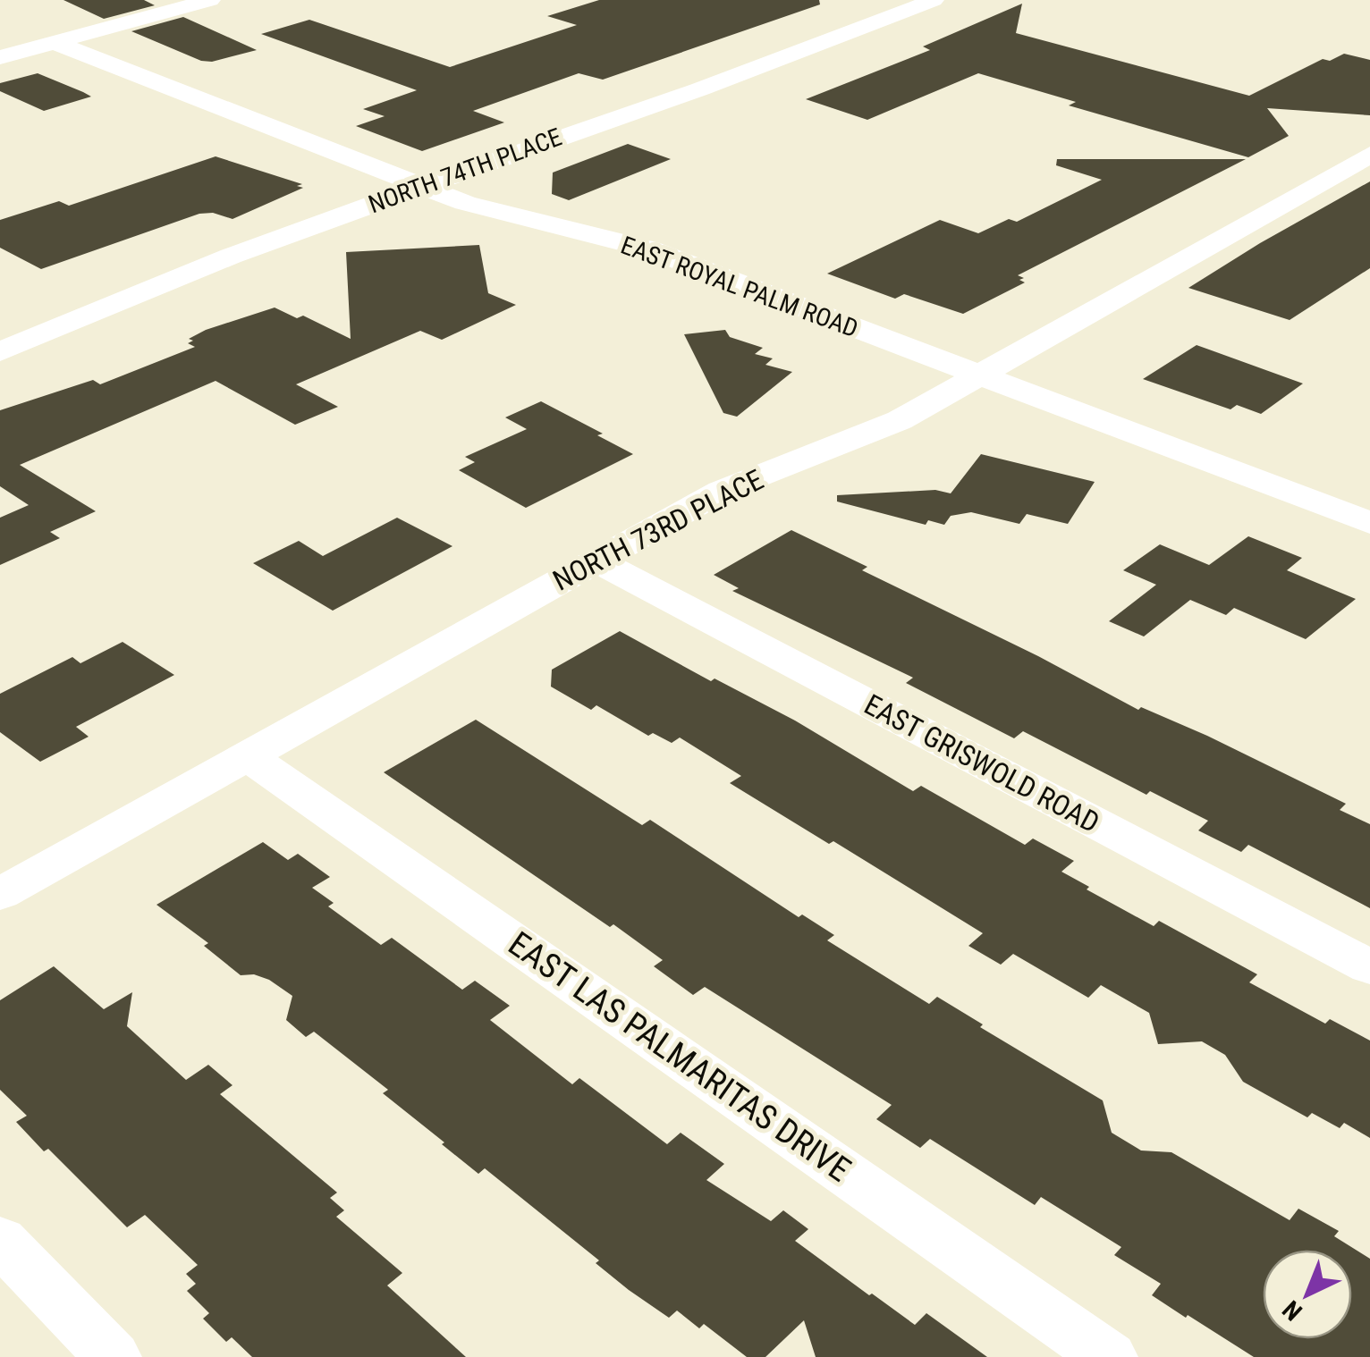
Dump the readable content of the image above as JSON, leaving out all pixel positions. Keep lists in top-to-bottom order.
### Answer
{
  "streets": {
    "street": [
      "NORTH 74TH PLACE",
      "EAST ROYAL PALM ROAD",
      "NORTH 73RD PLACE",
      "EAST GRISWOLD ROAD",
      "EAST LAS PALMARITAS DRIVE"
    ]
  },
  "crossings": [
    ["NORTH 74TH PLACE", "EAST ROYAL PALM ROAD"],
    ["EAST ROYAL PALM ROAD", "NORTH 73RD PLACE"],
    ["NORTH 73RD PLACE", "EAST GRISWOLD ROAD"],
    ["NORTH 73RD PLACE", "EAST LAS PALMARITAS DRIVE"]
  ],
  "north": "bottom left"
}
